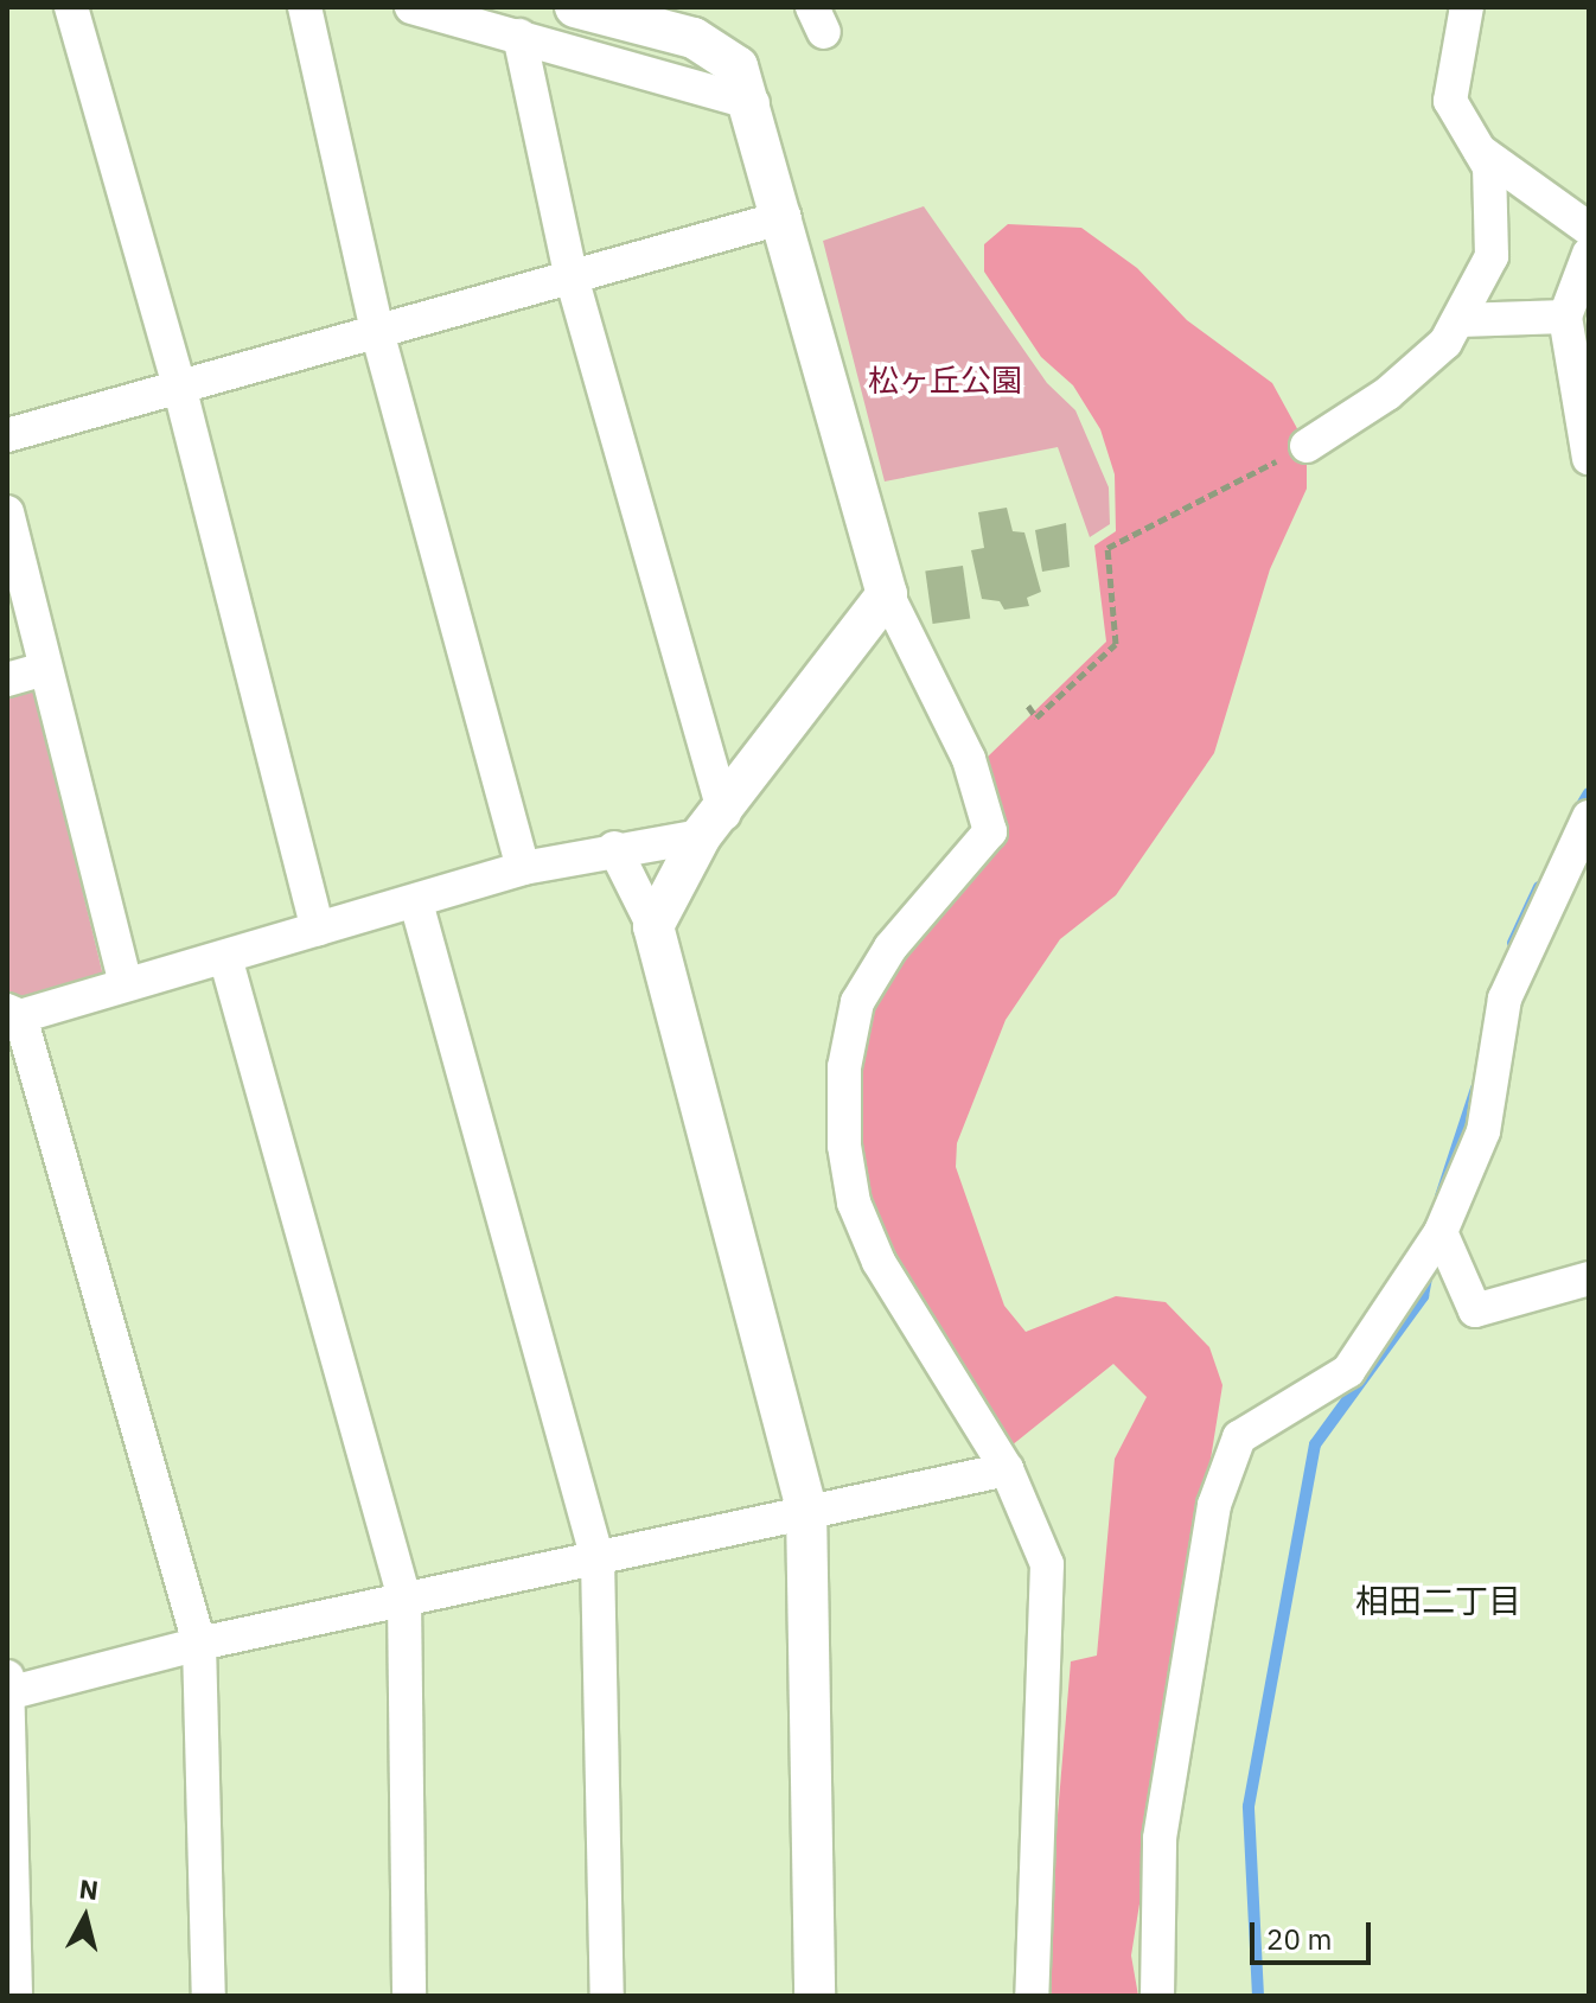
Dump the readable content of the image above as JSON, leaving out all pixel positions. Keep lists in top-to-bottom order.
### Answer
{
  "districts": ["相田二丁目"],
  "parks": ["松ヶ丘公園"],
  "scale_bar": "20 m",
  "north": "top"
}
